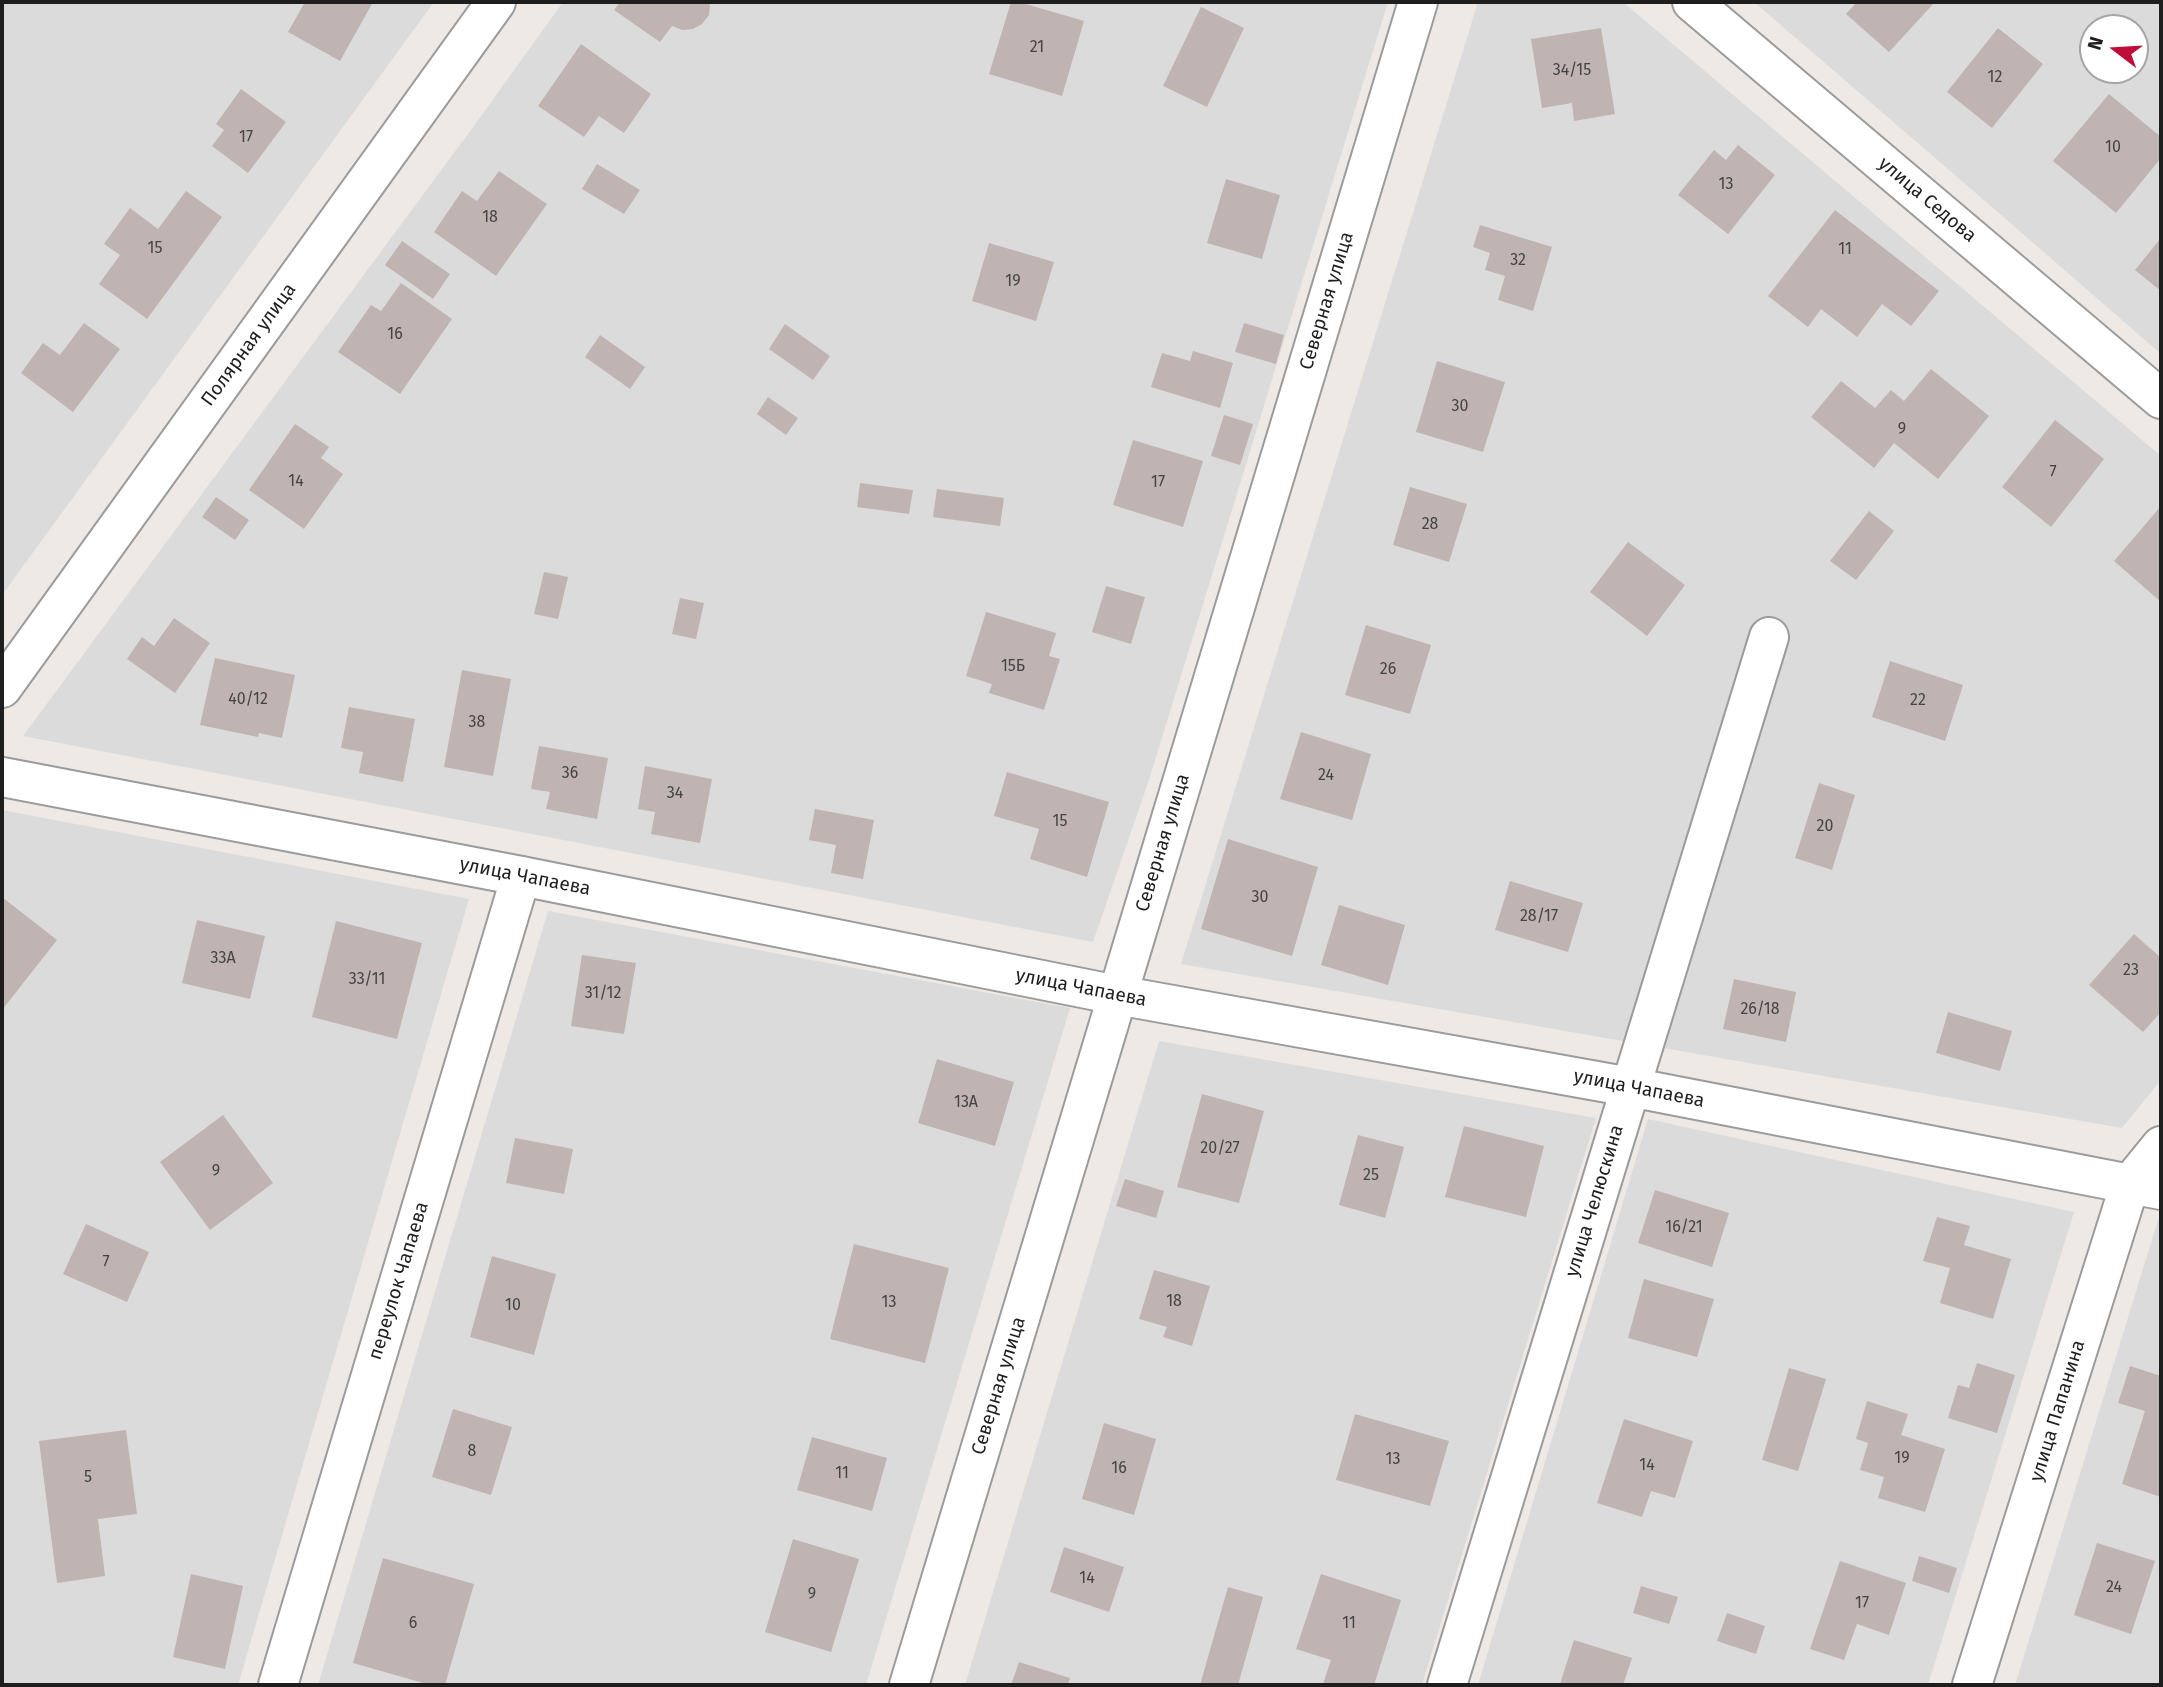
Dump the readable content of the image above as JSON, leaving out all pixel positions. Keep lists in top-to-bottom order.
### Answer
{
  "streets": {
    "street": [
      "улица Седова",
      "Северная улица",
      "Полярная улица",
      "улица Чапаева",
      "улица Челюскина",
      "переулок Чапаева",
      "улица Папанина"
    ]
  },
  "crossings": [
    ["Северная улица", "улица Чапаева"],
    ["улица Чапаева", "улица Челюскина"],
    ["улица Чапаева", "переулок Чапаева"],
    ["улица Чапаева", "улица Папанина"]
  ],
  "house_numbers": [
    "21",
    "34/15",
    "12",
    "17",
    "10",
    "13",
    "18",
    "15",
    "11",
    "32",
    "19",
    "16",
    "30",
    "9",
    "7",
    "14",
    "17",
    "28",
    "15Б",
    "26",
    "40/12",
    "22",
    "38",
    "36",
    "24",
    "34",
    "15",
    "20",
    "30",
    "28/17",
    "33А",
    "23",
    "33/11",
    "31/12",
    "26/18",
    "13А",
    "20/27",
    "9",
    "25",
    "16/21",
    "7",
    "18",
    "13",
    "10",
    "8",
    "19",
    "13",
    "14",
    "16",
    "11",
    "5",
    "14",
    "24",
    "9",
    "17",
    "6",
    "11"
  ],
  "north": "left"
}
